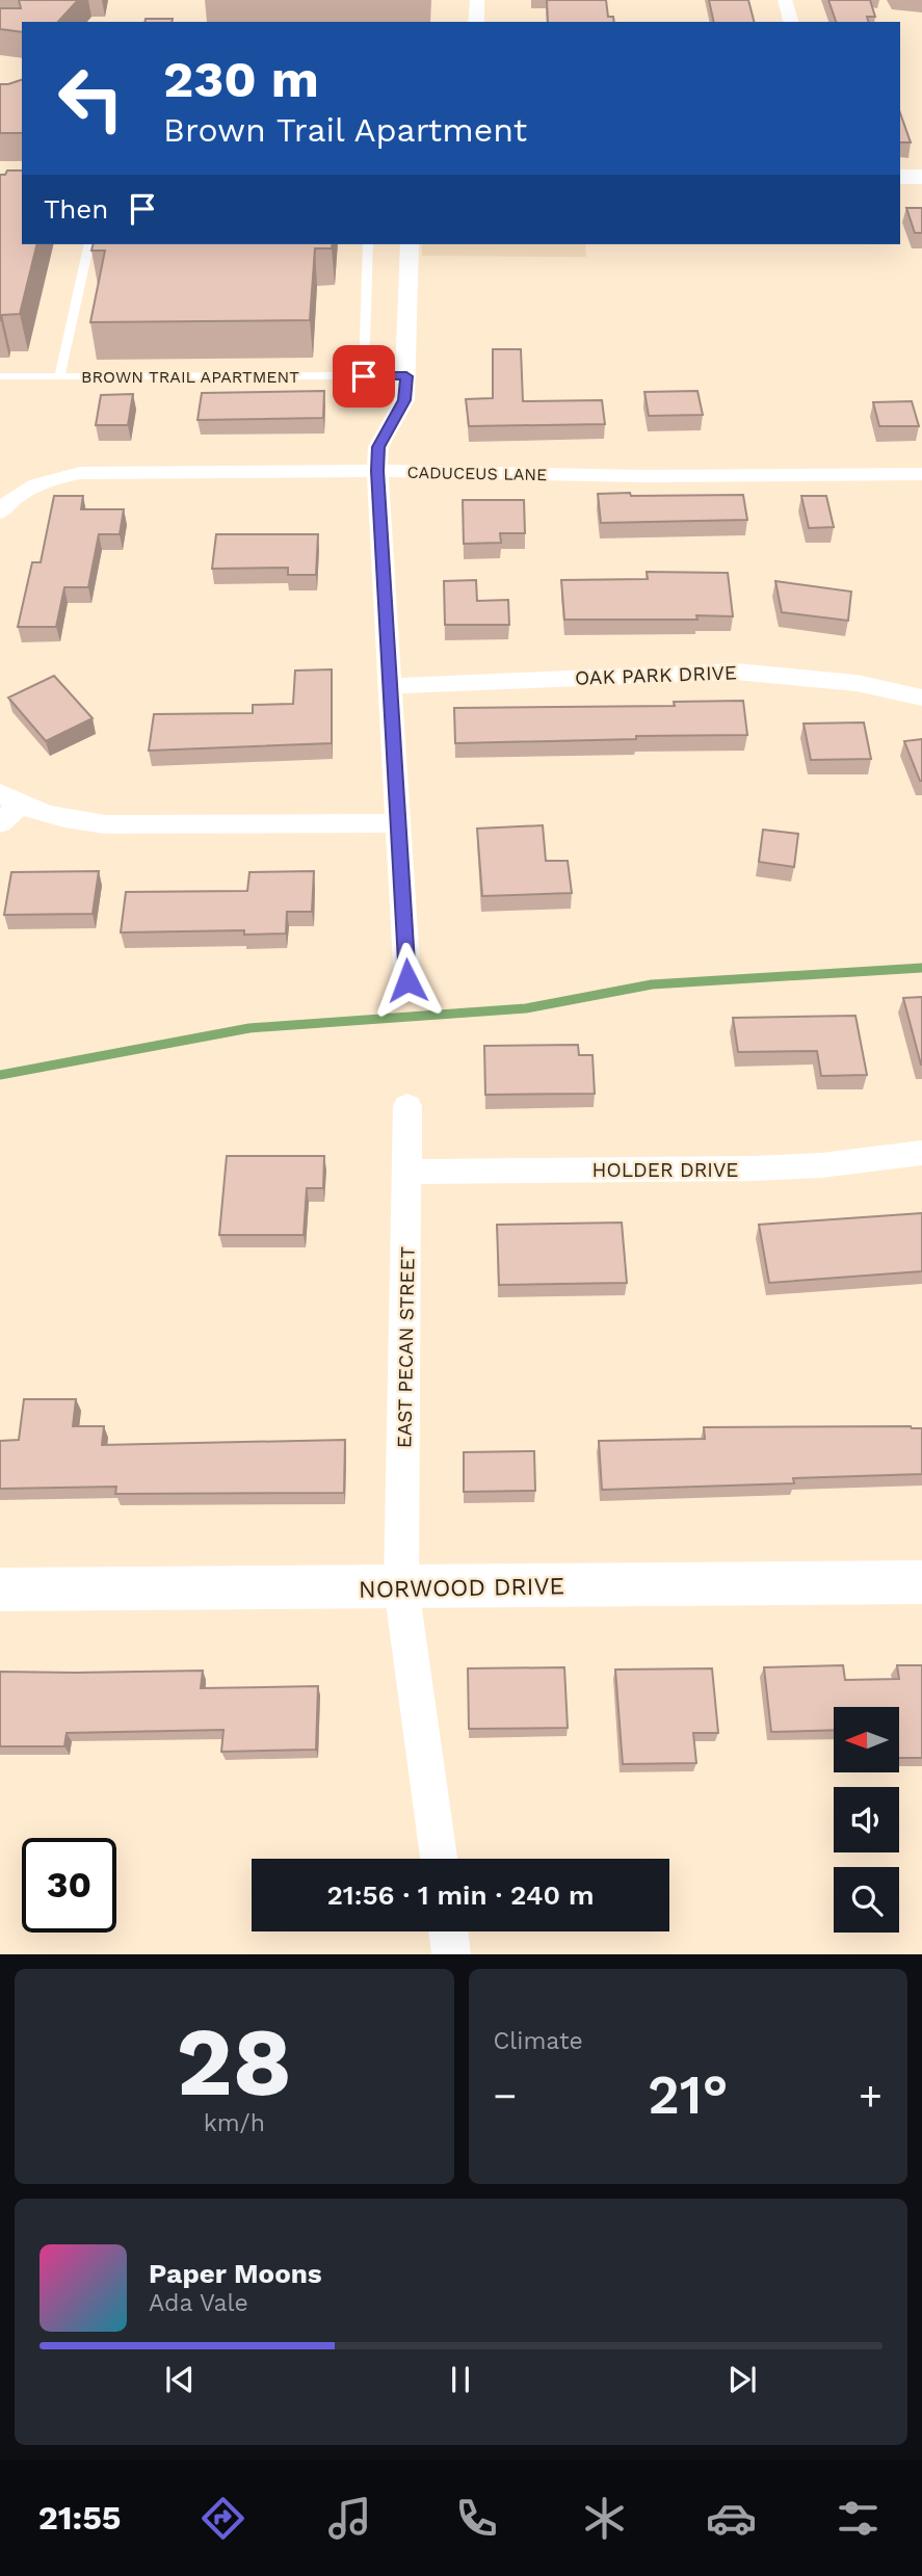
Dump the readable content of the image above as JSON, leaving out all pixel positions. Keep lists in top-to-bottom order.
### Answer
{
  "streets": {
    "street": [
      "CADUCEUS LANE",
      "OAK PARK DRIVE",
      "HOLDER DRIVE",
      "EAST PECAN STREET",
      "NORWOOD DRIVE"
    ],
    "lane": ["BROWN TRAIL APARTMENT"]
  },
  "crossings": [
    ["HOLDER DRIVE", "EAST PECAN STREET"],
    ["EAST PECAN STREET", "NORWOOD DRIVE"]
  ],
  "north": "left",
  "page": {
    "turn": ["230 m", "Brown Trail Apartment"],
    "then": "Then",
    "limit": "30",
    "trip": "21:56 · 1 min · 240 m",
    "tile": [
      ["28", "km/h"],
      "Climate"
    ],
    "heat": ["−", "21°", "+"],
    "song": ["Paper Moons", "Ada Vale"],
    "tabs": "21:55"
  }
}
